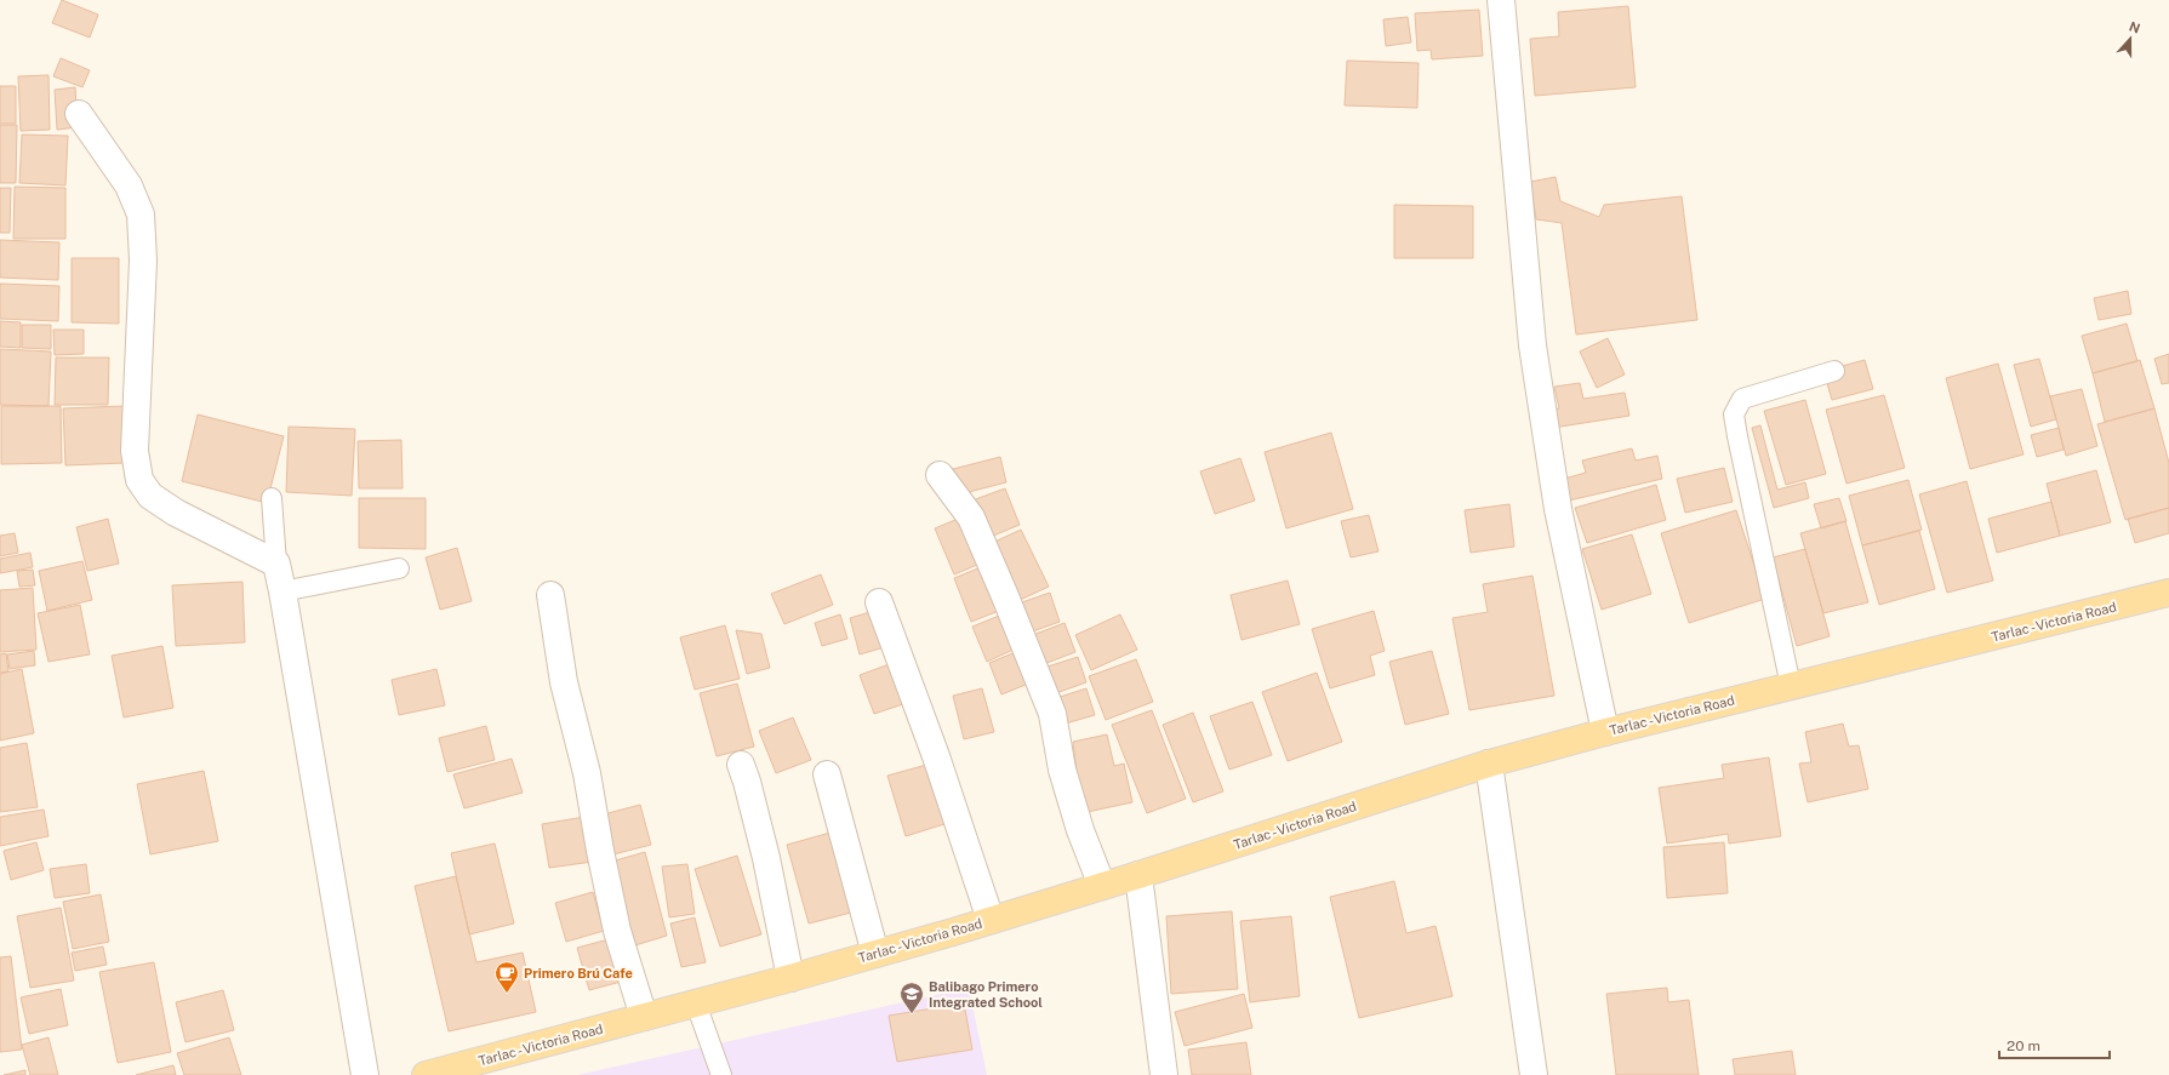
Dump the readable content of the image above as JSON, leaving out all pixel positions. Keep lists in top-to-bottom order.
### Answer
{
  "streets": {
    "main road": ["Tarlac - Victoria Road"]
  },
  "places": {
    "cafe": ["Primero Brú Cafe"],
    "school or university": ["Balibago Primero Integrated School"]
  },
  "scale_bar": "20 m",
  "north": "top"
}
